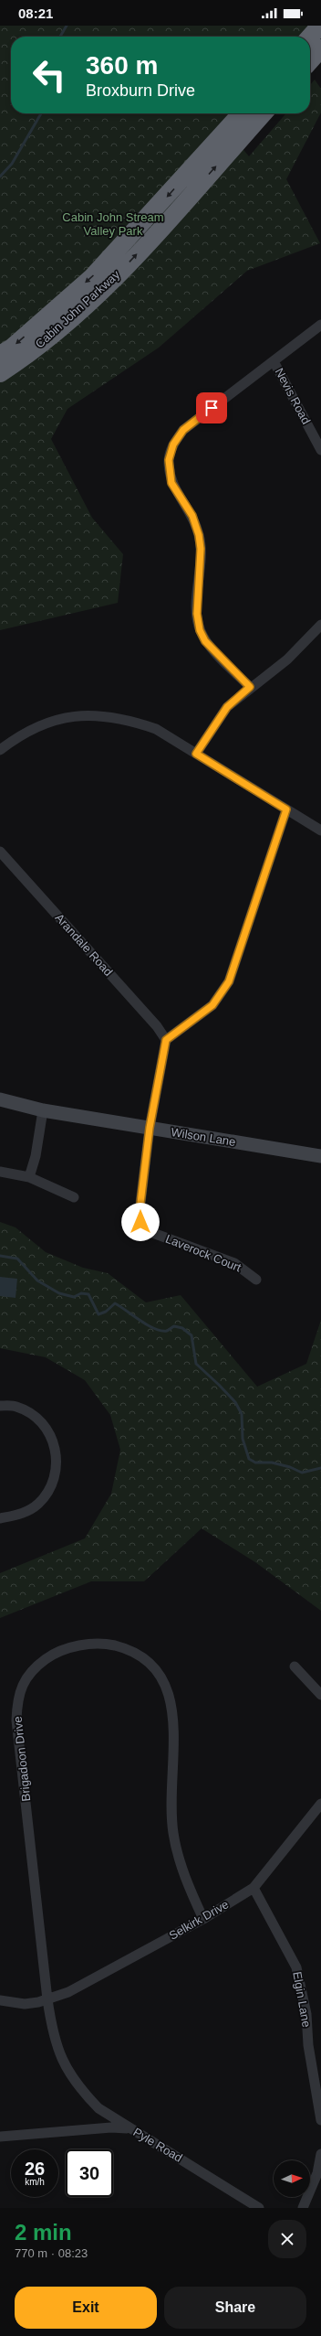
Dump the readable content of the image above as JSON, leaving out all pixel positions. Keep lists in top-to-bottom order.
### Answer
{
  "streets": {
    "highway": ["Cabin John Parkway"],
    "main road": ["Wilson Lane"],
    "street": [
      "Nevis Road",
      "Arandale Road",
      "Laverock Court",
      "Brigadoon Drive",
      "Selkirk Drive",
      "Elgin Lane",
      "Pyle Road"
    ]
  },
  "crossings": [
    ["Wilson Lane", "Laverock Court"],
    ["Brigadoon Drive", "Selkirk Drive"],
    ["Brigadoon Drive", "Pyle Road"],
    ["Selkirk Drive", "Elgin Lane"]
  ],
  "parks": ["Cabin John Stream Valley Park"],
  "north": "right",
  "page": {
    "status": "08:21",
    "turn": ["360 m", "Broxburn Drive"],
    "speed": "26 km/h",
    "limit": "30",
    "heading": ["2 min", "770 m · 08:23"],
    "buttons": ["Exit", "Share"]
  }
}
